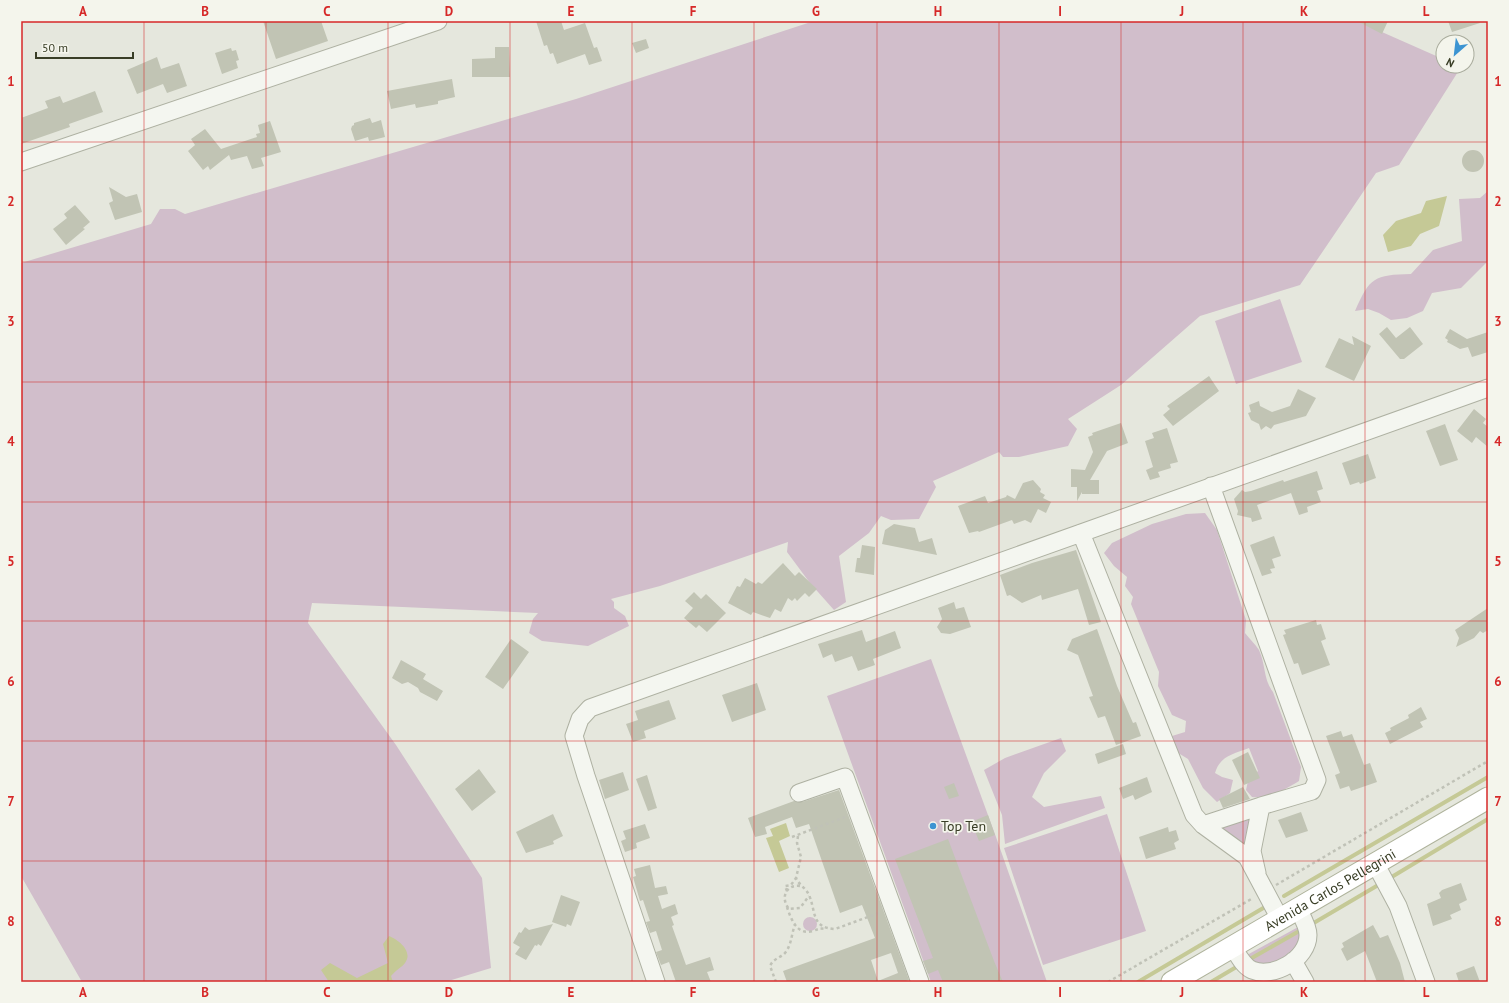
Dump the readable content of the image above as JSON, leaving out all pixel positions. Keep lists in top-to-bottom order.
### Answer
{
  "streets": {
    "main road": ["Avenida Carlos Pellegrini"]
  },
  "places": ["Top Ten"],
  "scale_bar": "50 m",
  "north": "bottom left",
  "grid": {
    "columns": [
      "A",
      "B",
      "C",
      "D",
      "E",
      "F",
      "G",
      "H",
      "I",
      "J",
      "K",
      "L"
    ],
    "rows": [
      "1",
      "2",
      "3",
      "4",
      "5",
      "6",
      "7",
      "8"
    ]
  }
}
